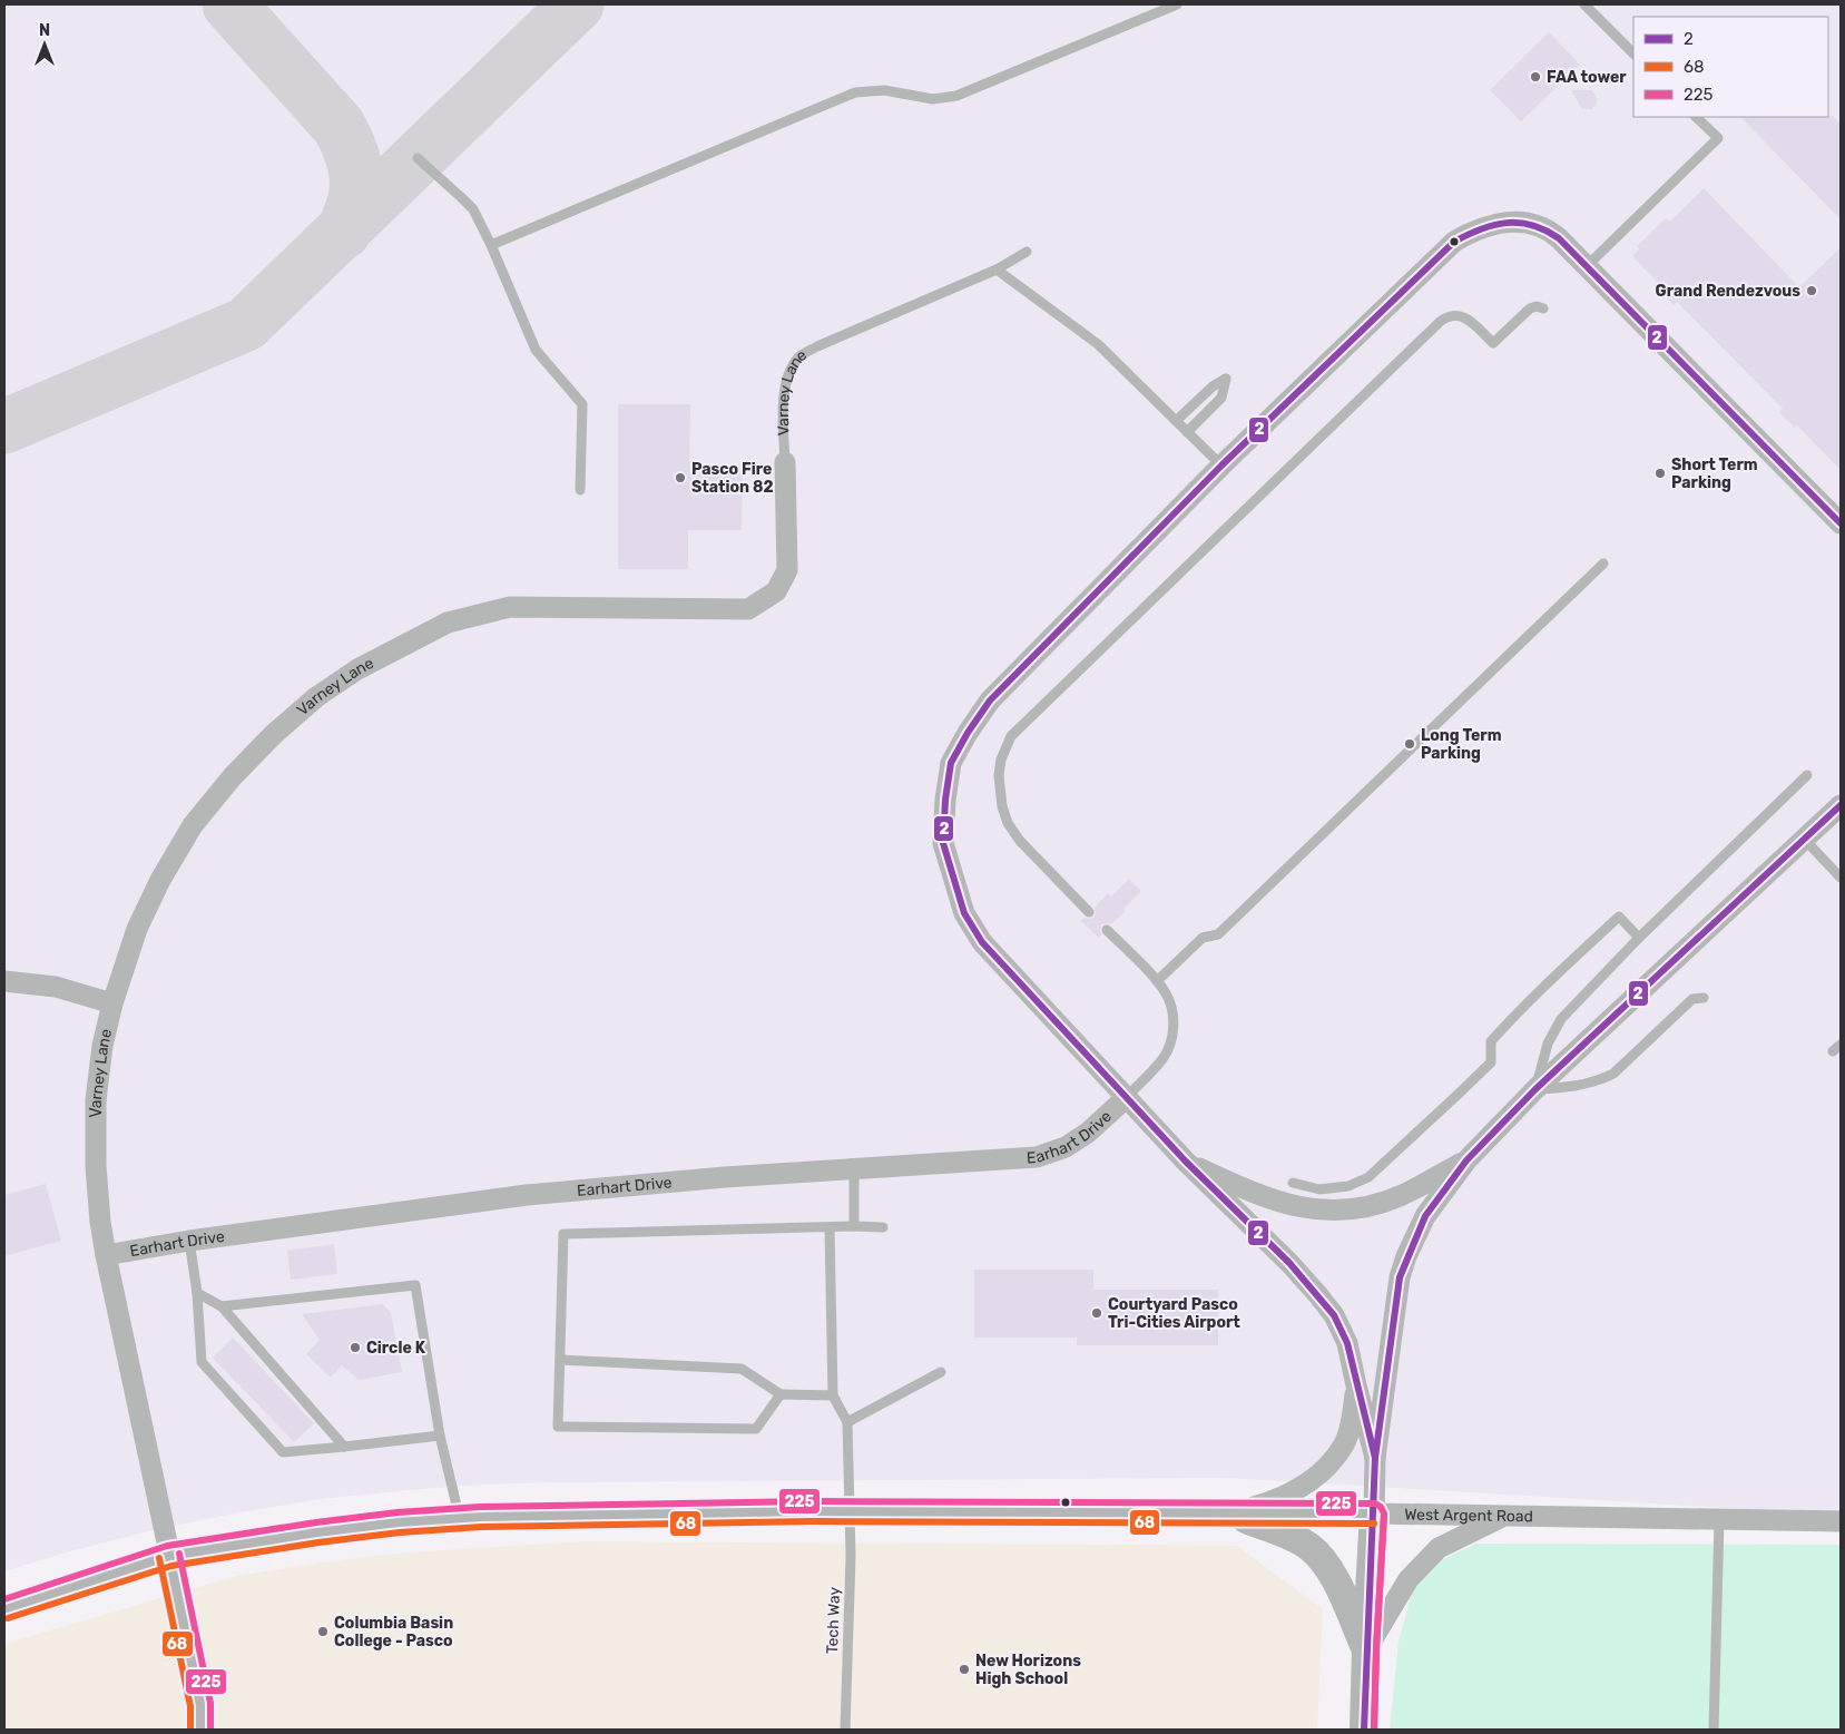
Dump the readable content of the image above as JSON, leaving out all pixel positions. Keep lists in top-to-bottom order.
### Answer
{
  "streets": {
    "main road": ["West Argent Road"],
    "street": ["Varney Lane", "Earhart Drive"],
    "lane": ["Tech Way"]
  },
  "crossings": [
    ["Varney Lane", "Earhart Drive"],
    ["Varney Lane", "West Argent Road"],
    ["West Argent Road", "Tech Way"]
  ],
  "places": [
    "FAA tower",
    "Grand Rendezvous",
    "Short Term Parking",
    "Pasco Fire Station 82",
    "Long Term Parking",
    "Courtyard Pasco Tri-Cities Airport",
    "Circle K",
    "Columbia Basin College - Pasco",
    "New Horizons High School"
  ],
  "lines": ["transit line 2", "transit line 225", "transit line 68"],
  "legend": ["2", "68", "225"],
  "north": "top"
}
